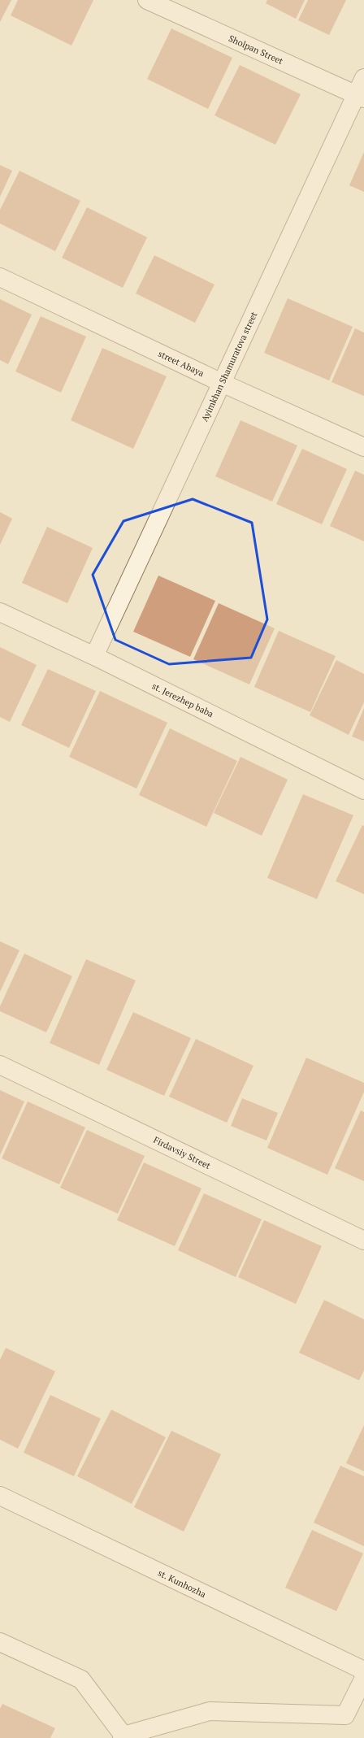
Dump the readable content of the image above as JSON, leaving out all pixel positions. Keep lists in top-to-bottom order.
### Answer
{
  "streets": {
    "street": [
      "Sholpan Street",
      "street Abaya",
      "Ayimkhan Shamuratova street",
      "st. Jerezhep baba",
      "Firdavsiy Street",
      "st. Kunhozha"
    ]
  },
  "crossings": [
    ["Sholpan Street", "Ayimkhan Shamuratova street"],
    ["street Abaya", "Ayimkhan Shamuratova street"],
    ["Ayimkhan Shamuratova street", "st. Jerezhep baba"]
  ]
}
